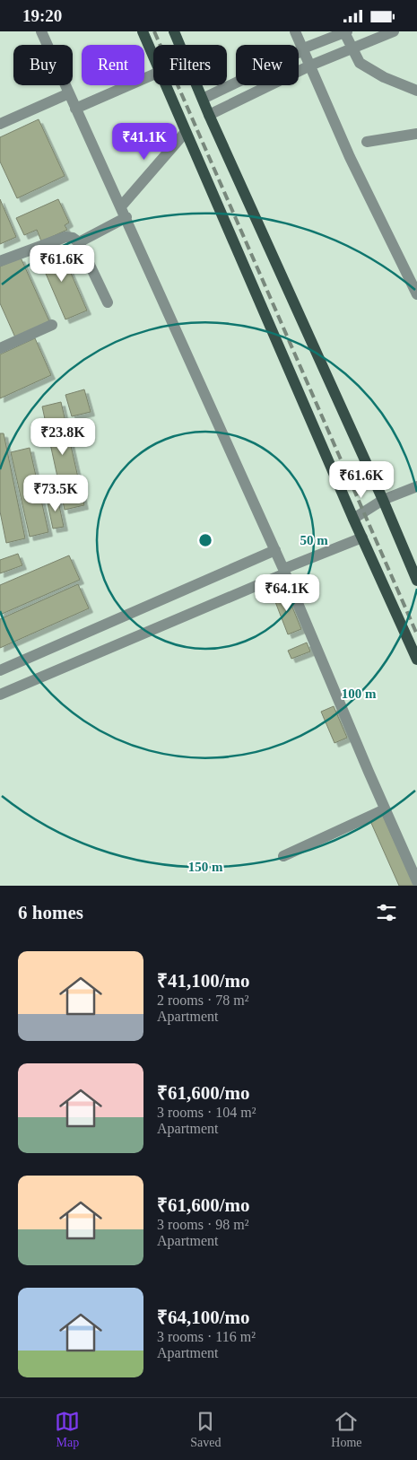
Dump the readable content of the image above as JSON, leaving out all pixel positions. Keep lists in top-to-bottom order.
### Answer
{
  "page": {
    "status": "19:20",
    "chip": [
      "Buy",
      "Rent",
      "Filters",
      "New"
    ],
    "price": [
      "₹41.1K",
      "₹61.6K",
      "₹23.8K",
      "₹61.6K",
      "₹73.5K",
      "₹64.1K"
    ],
    "heading": "6 homes",
    "list": [
      {
        "name": "₹41,100/mo",
        "note": "2 rooms · 78 m² · Apartment"
      },
      {
        "name": "₹61,600/mo",
        "note": "3 rooms · 104 m² · Apartment"
      },
      {
        "name": "₹61,600/mo",
        "note": "3 rooms · 98 m² · Apartment"
      },
      {
        "name": "₹64,100/mo",
        "note": "3 rooms · 116 m² · Apartment"
      }
    ],
    "tabs": ["Map", "Saved", "Home"]
  },
  "rings": ["50 m", "100 m", "150 m"]
}
